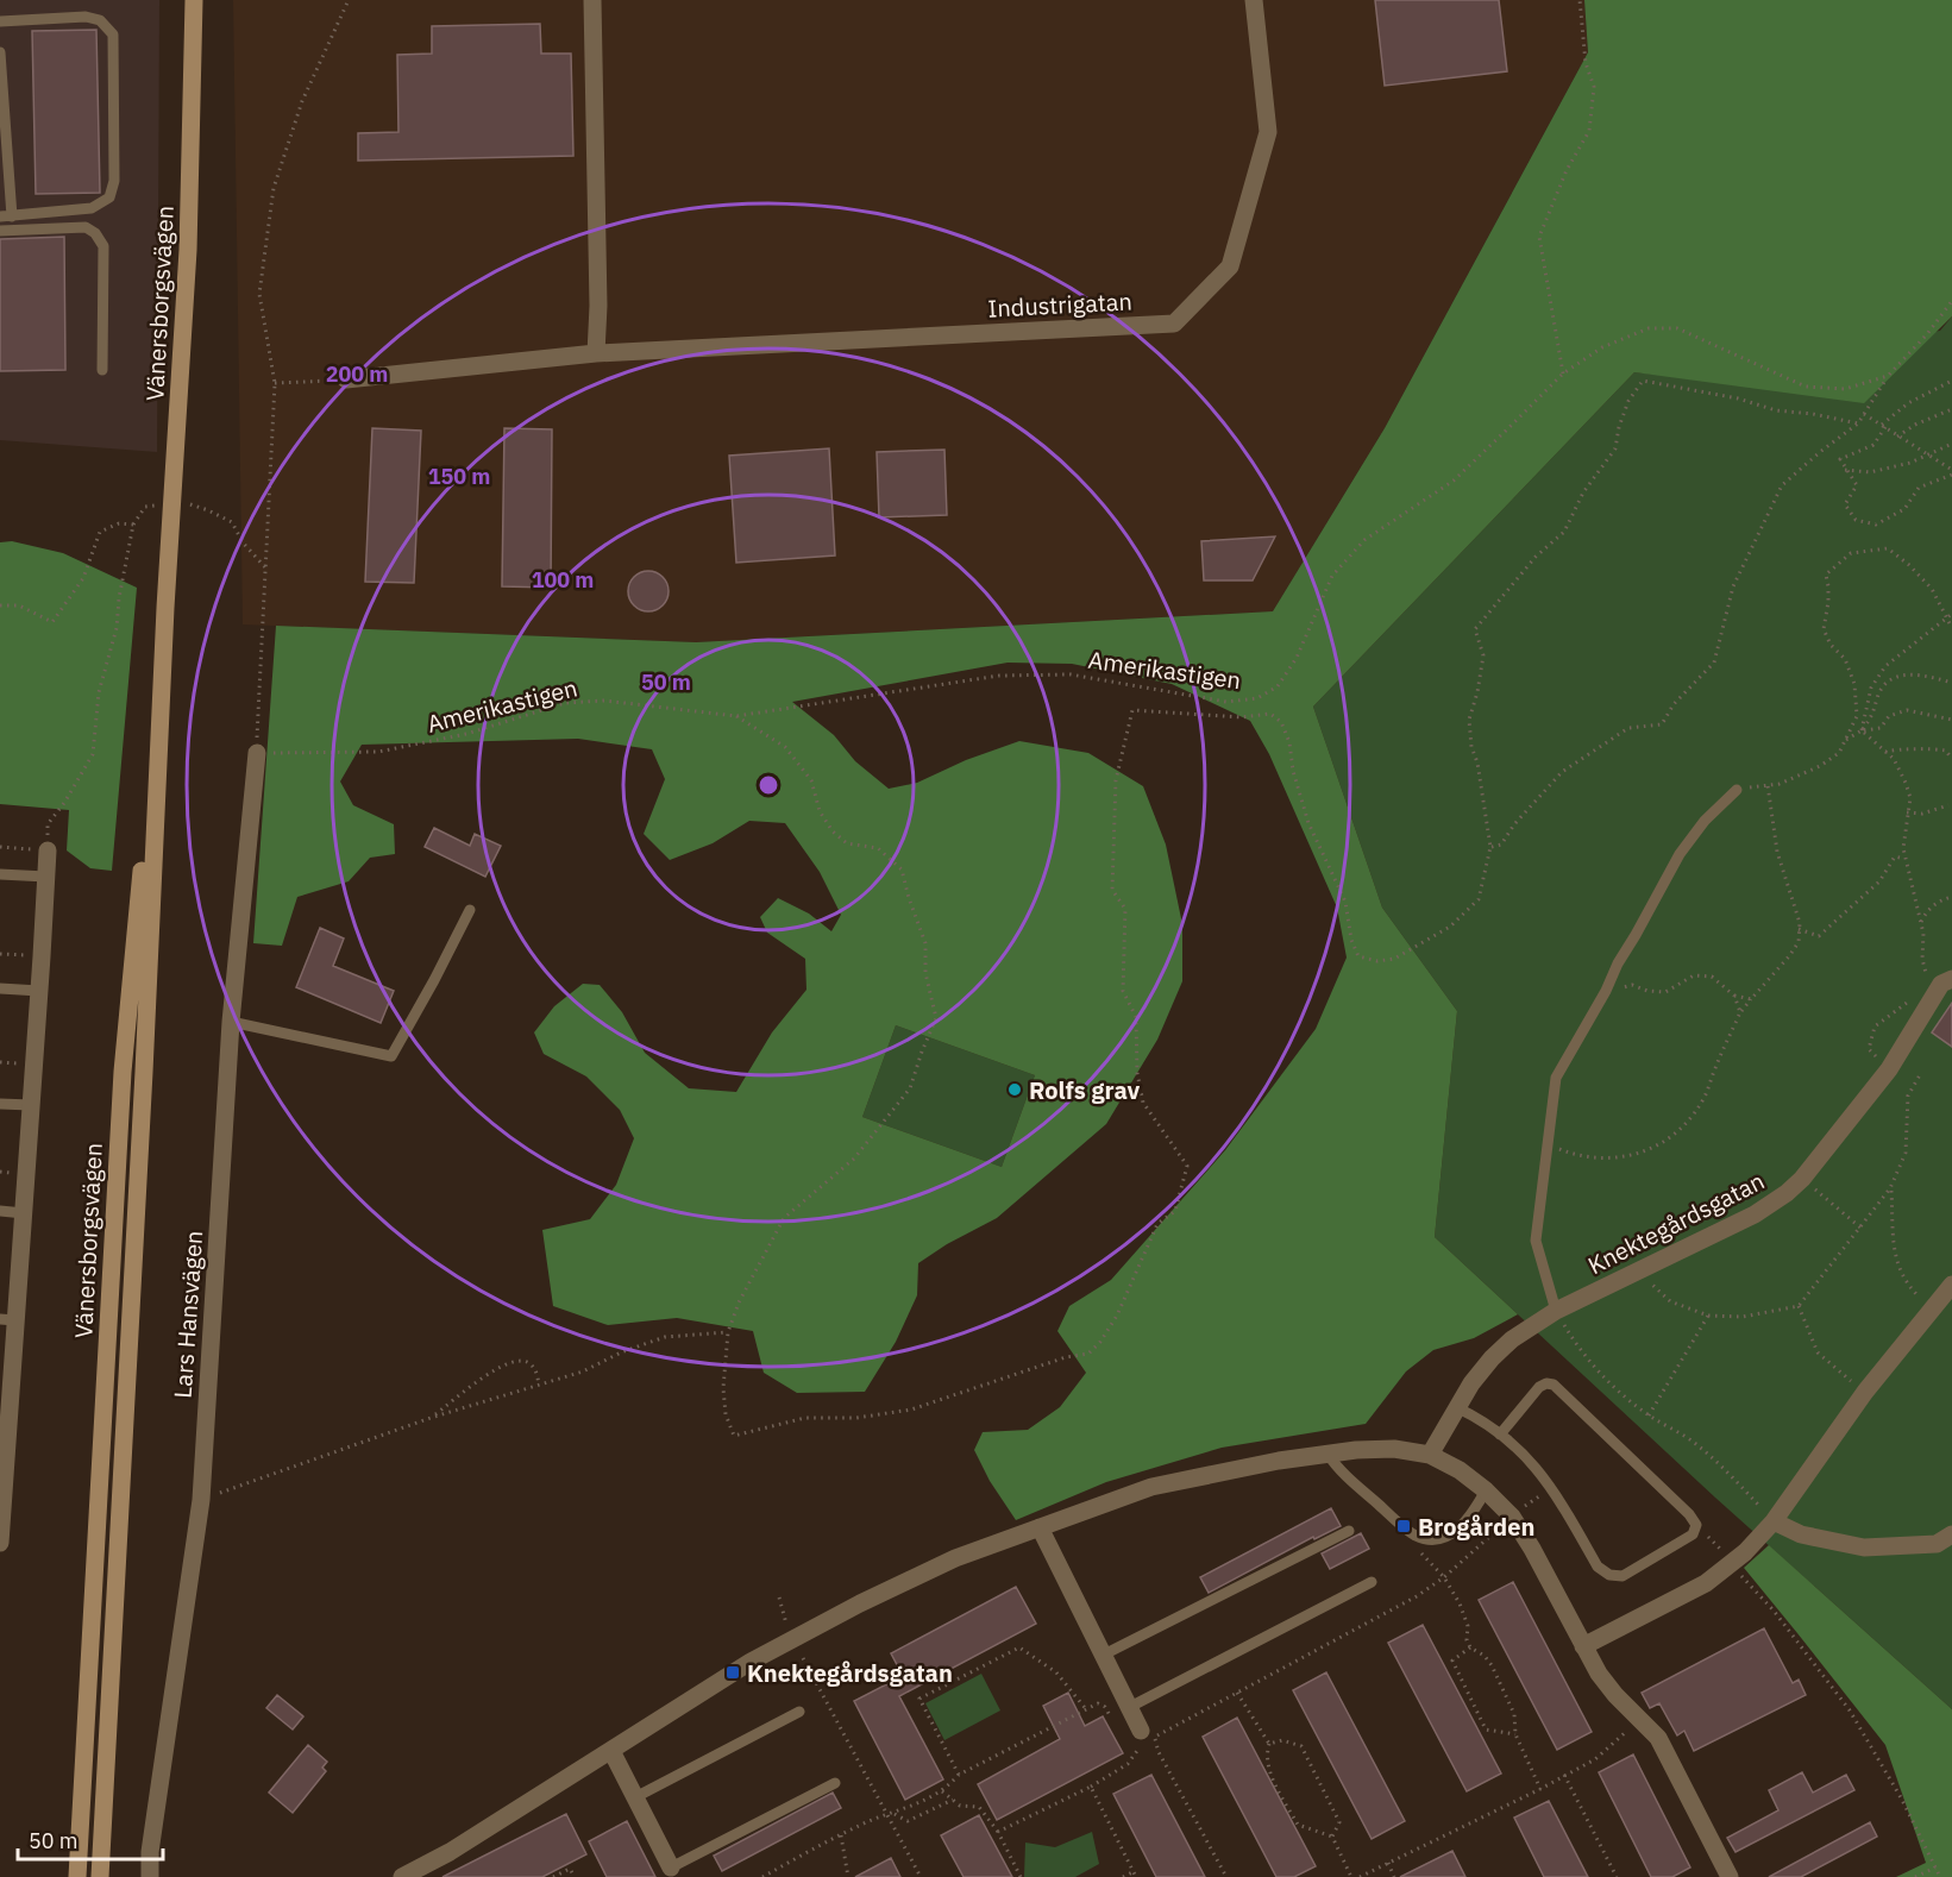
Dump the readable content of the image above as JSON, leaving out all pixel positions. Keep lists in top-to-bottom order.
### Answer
{
  "streets": {
    "main road": ["Vänersborgsvägen"],
    "street": ["Industrigatan", "Knektegårdsgatan", "Lars Hansvägen"],
    "path": ["Amerikastigen"]
  },
  "crossings": [
    ["Amerikastigen", "Lars Hansvägen"]
  ],
  "places": {
    "other": ["Rolfs grav"],
    "transit": ["Brogården", "Knektegårdsgatan"]
  },
  "scale_bar": "50 m",
  "rings": [
    "200 m",
    "150 m",
    "100 m",
    "50 m"
  ]
}
